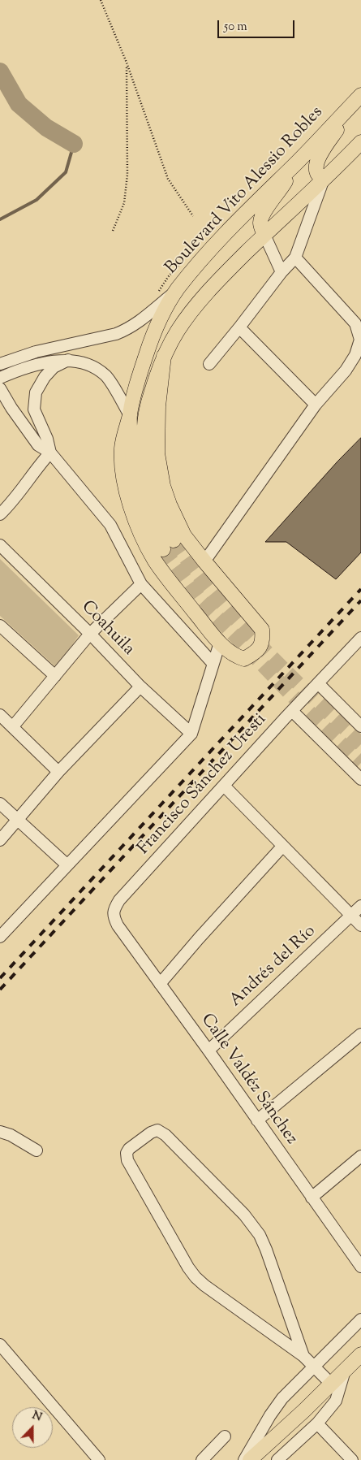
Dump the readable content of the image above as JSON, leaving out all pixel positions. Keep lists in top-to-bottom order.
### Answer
{
  "streets": {
    "main road": ["Boulevard Vito Alessio Robles"],
    "street": [
      "Coahuila",
      "Francisco Sánchez Uresti",
      "Andrés del Río",
      "Calle Valdéz Sánchez"
    ]
  },
  "crossings": [
    ["Francisco Sánchez Uresti", "Calle Valdéz Sánchez"],
    ["Andrés del Río", "Calle Valdéz Sánchez"]
  ],
  "scale_bar": "50 m",
  "north": "top"
}
